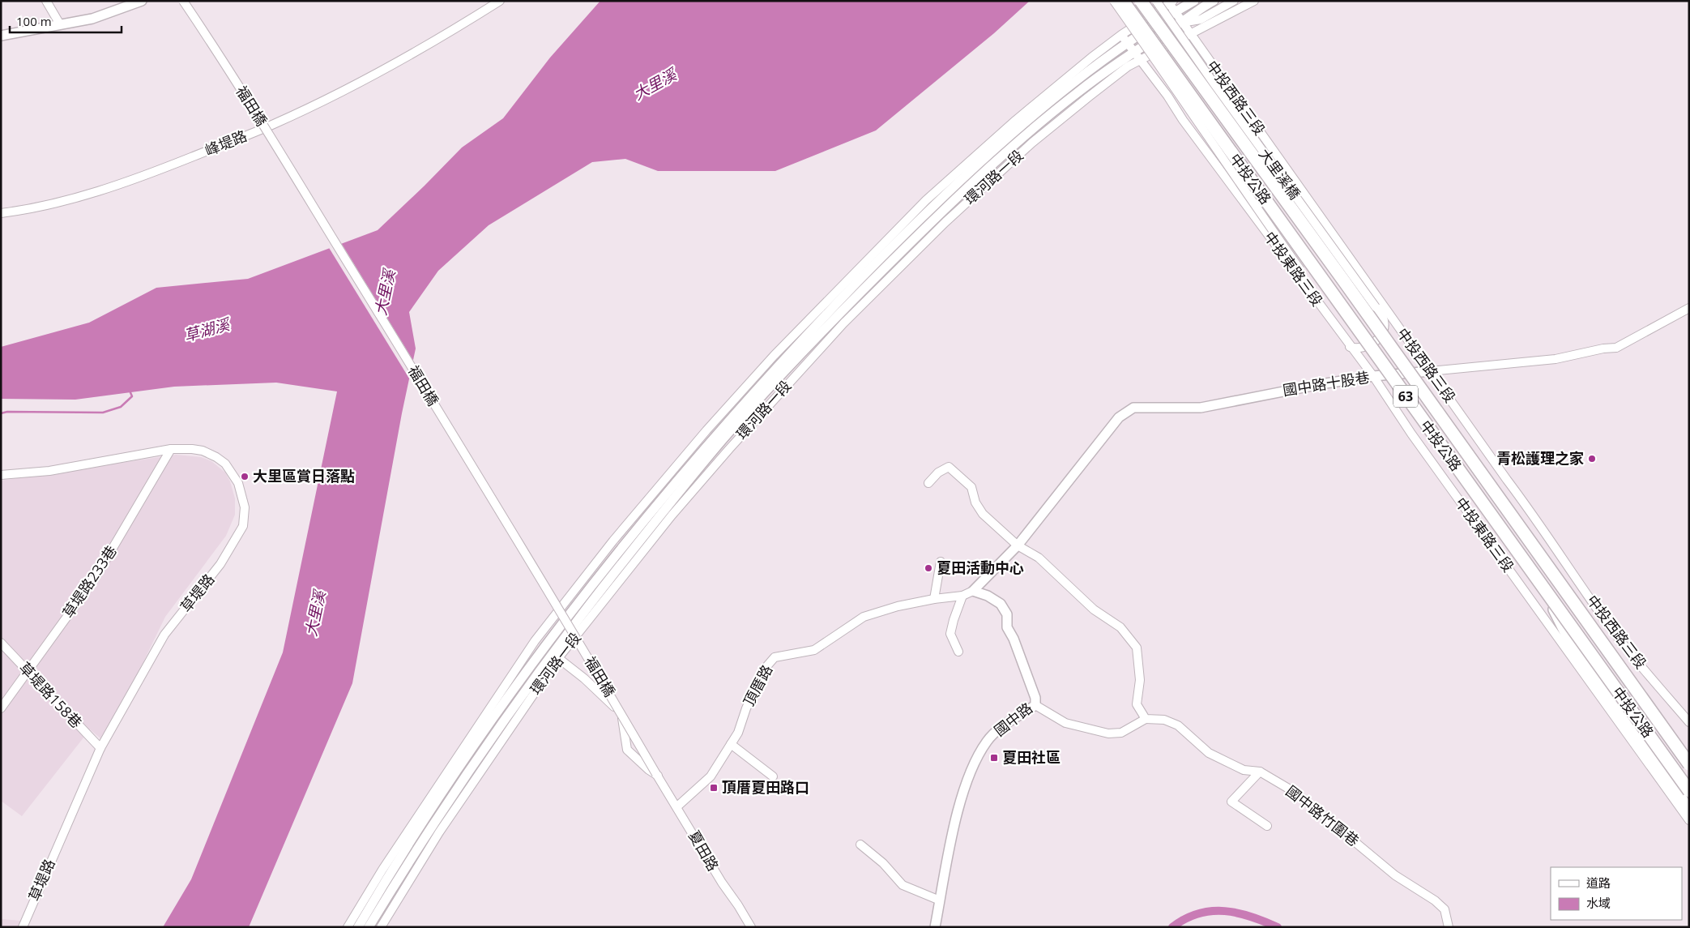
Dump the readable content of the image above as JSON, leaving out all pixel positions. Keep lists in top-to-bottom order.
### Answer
{
  "streets": {
    "main road": ["中投公路", "63"],
    "street": [
      "中投西路三段",
      "福田橋",
      "峰堤路",
      "大里溪橋",
      "環河路一段",
      "中投東路三段",
      "國中路十股巷",
      "草堤路233巷",
      "草堤路",
      "頂厝路",
      "草堤路158巷",
      "國中路",
      "國中路竹圍巷",
      "夏田路"
    ]
  },
  "crossings": [
    ["中投西路三段", "環河路一段"],
    ["中投西路三段", "國中路十股巷"],
    ["福田橋", "夏田路"],
    ["環河路一段", "中投東路三段"],
    ["中投東路三段", "國中路十股巷"],
    ["草堤路233巷", "草堤路"],
    ["草堤路233巷", "草堤路158巷"],
    ["草堤路", "草堤路158巷"],
    ["頂厝路", "國中路"],
    ["頂厝路", "夏田路"]
  ],
  "water": ["大里溪", "草湖溪"],
  "places": {
    "other": ["青松護理之家", "大里區賞日落點", "夏田活動中心"],
    "transit": ["夏田社區", "頂厝夏田路口"]
  },
  "legend": ["道路", "水域"],
  "scale_bar": "100 m"
}
